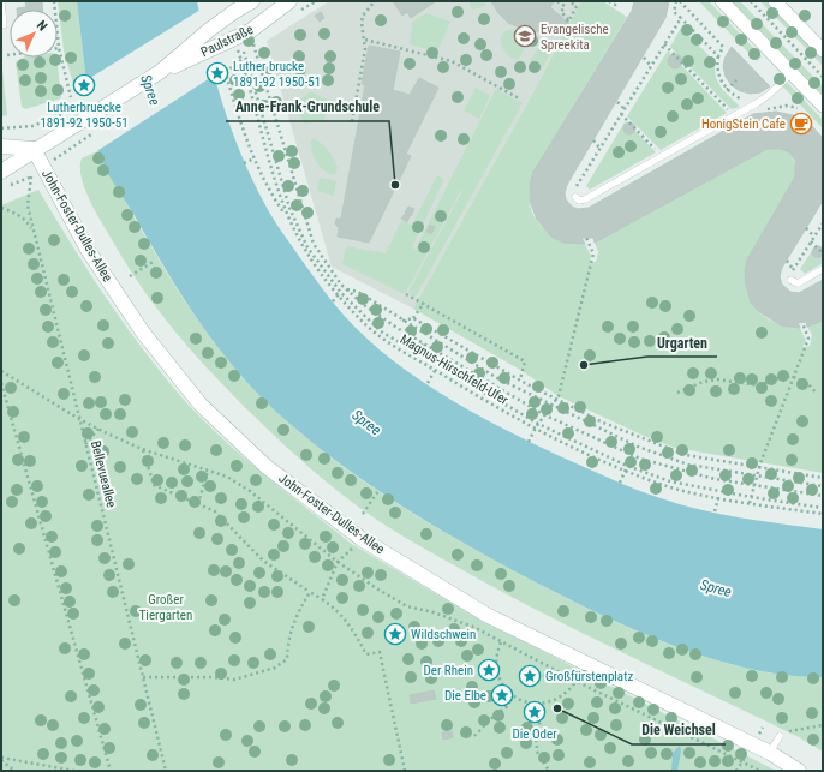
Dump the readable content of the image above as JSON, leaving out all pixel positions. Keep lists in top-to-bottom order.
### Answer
{
  "streets": {
    "street": ["Paulstraße", "John-Foster-Dulles-Allee"],
    "path": ["Magnus-Hirschfeld-Ufer", "Bellevueallee"]
  },
  "crossings": [
    ["Paulstraße", "John-Foster-Dulles-Allee"]
  ],
  "water": ["Spree"],
  "parks": ["Großer Tiergarten"],
  "places": {
    "school or university": ["Evangelische Spreekita"],
    "place": [
      "Luther brucke 1891-92 1950-51",
      "Lutherbruecke 1891-92 1950-51",
      "Wildschwein",
      "Der Rhein",
      "Großfürstenplatz",
      "Die Elbe",
      "Die Oder"
    ],
    "cafe": ["HonigStein Cafe"],
    "other": ["Anne-Frank-Grundschule", "Urgarten", "Die Weichsel"]
  },
  "north": "top right"
}
